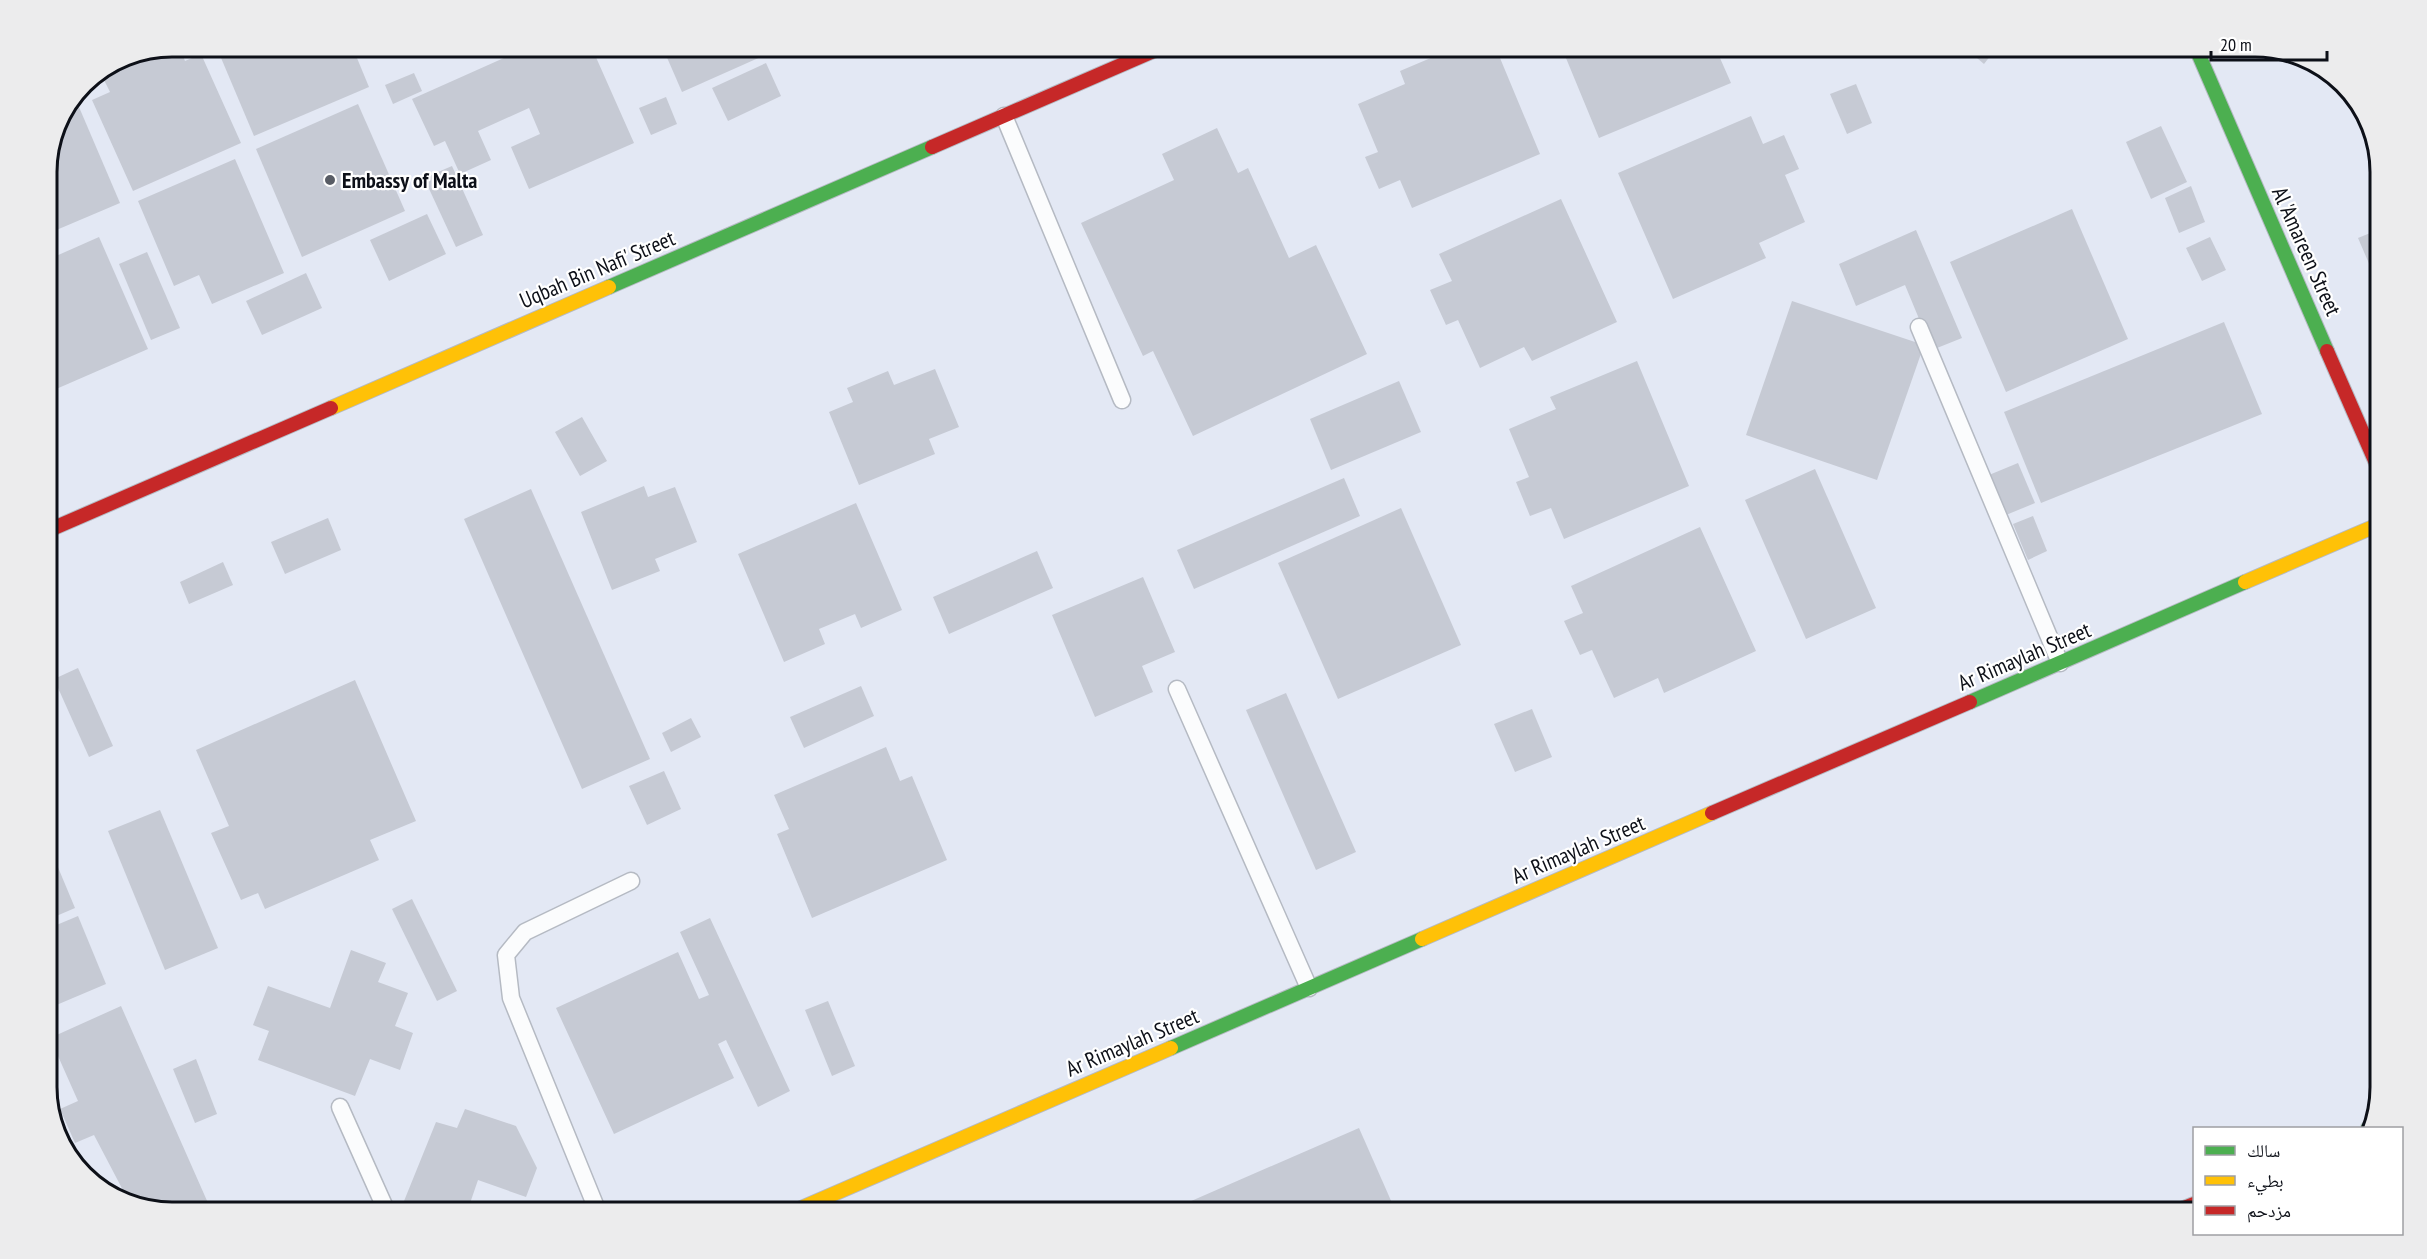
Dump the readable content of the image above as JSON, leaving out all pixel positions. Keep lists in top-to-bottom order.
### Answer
{
  "streets": {
    "street": ["Al 'Amareen Street", "Uqbah Bin Nafi' Street", "Ar Rimaylah Street"]
  },
  "places": ["Embassy of Malta"],
  "legend": ["سالك", "بطيء", "مزدحم"],
  "scale_bar": "20 m"
}
